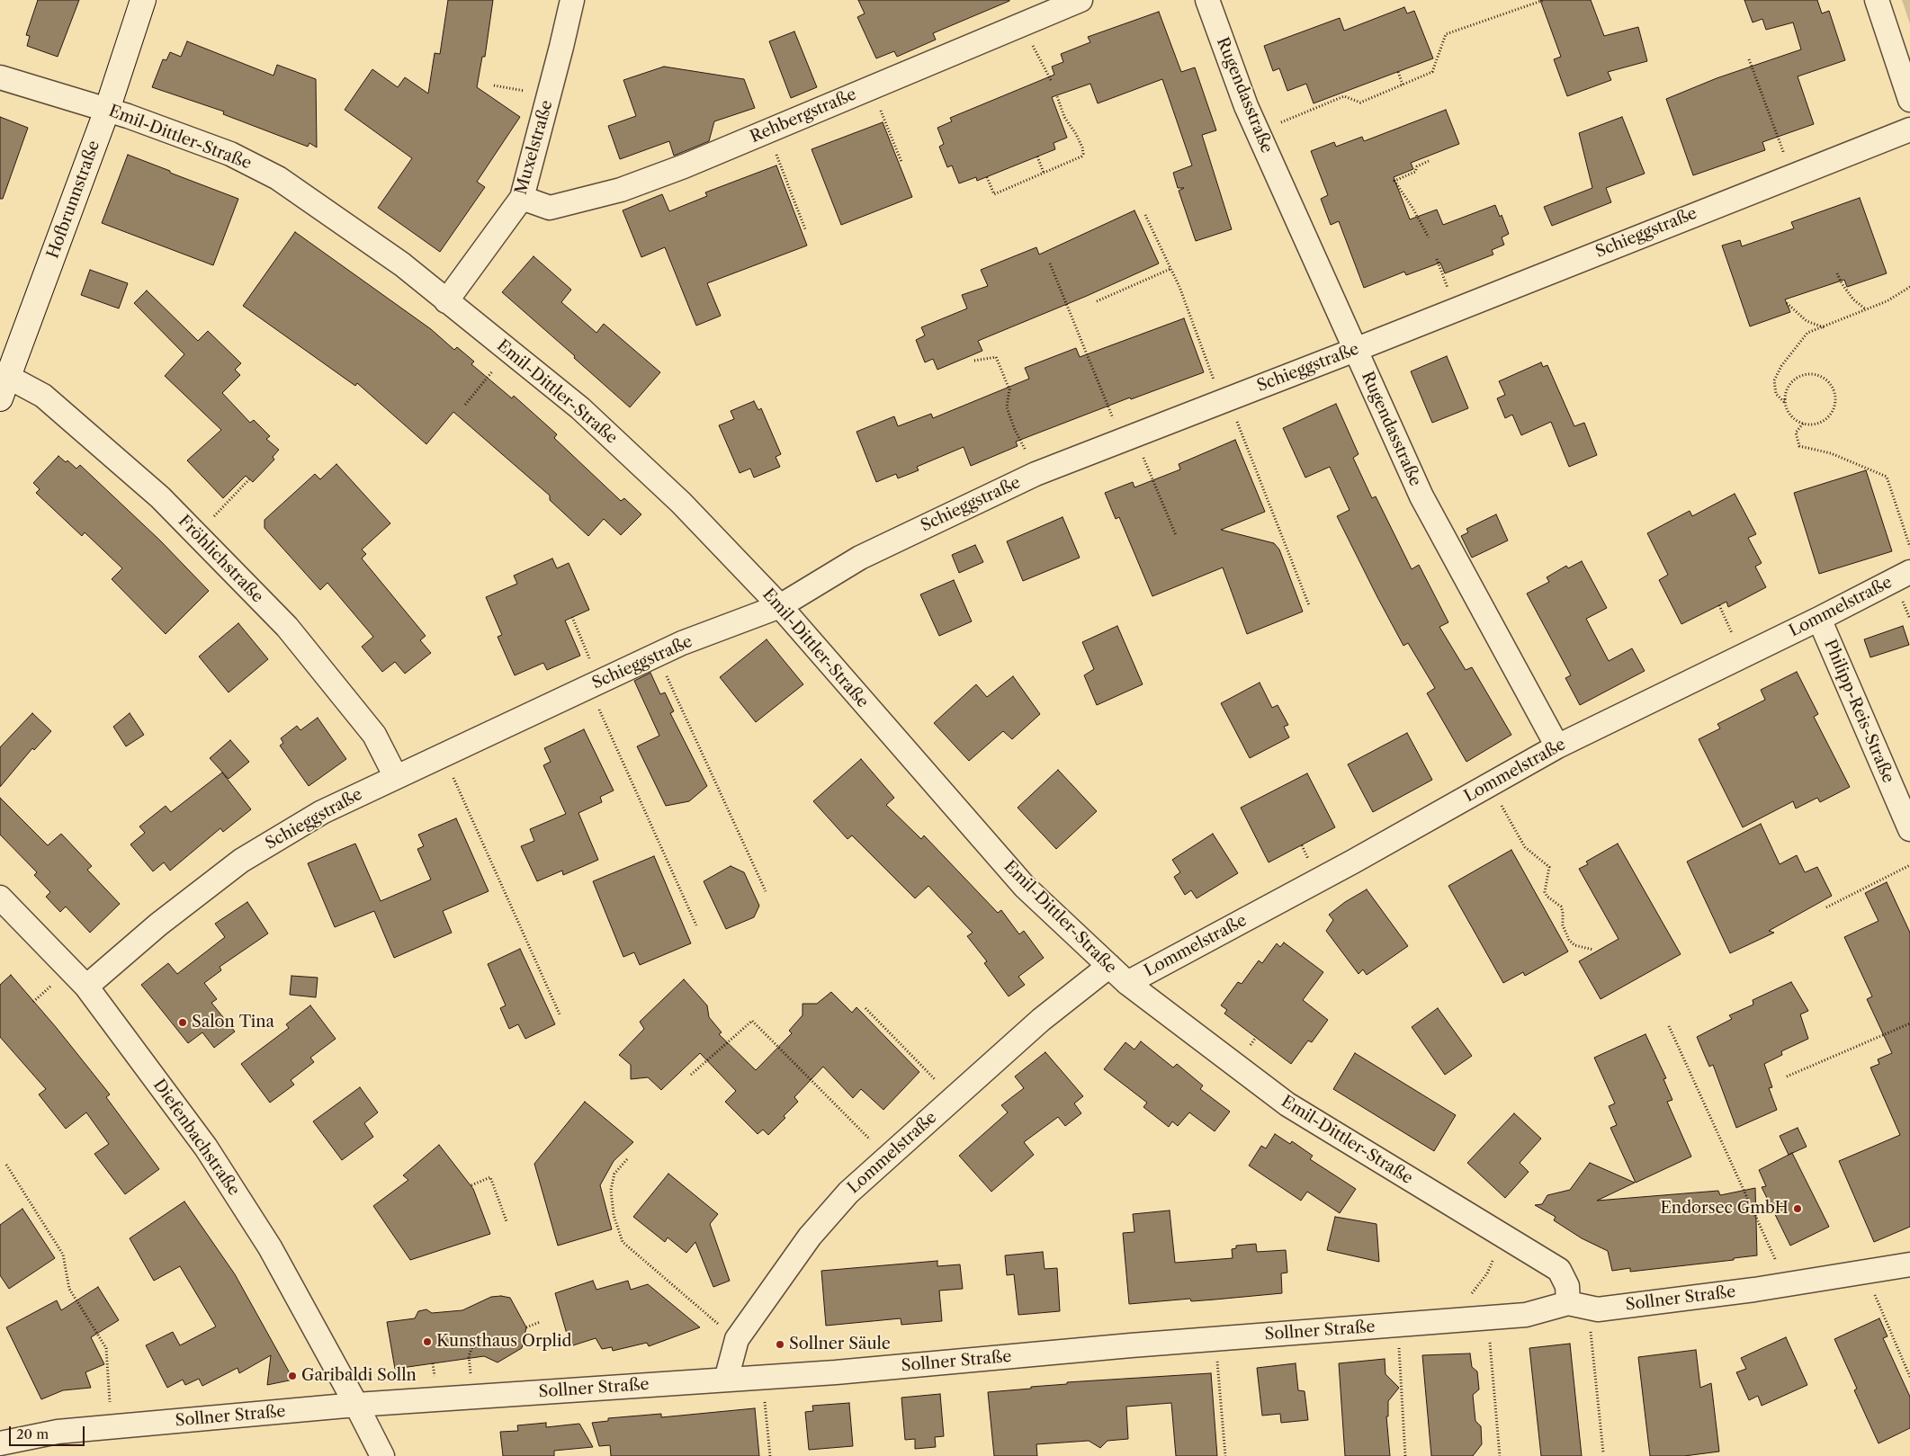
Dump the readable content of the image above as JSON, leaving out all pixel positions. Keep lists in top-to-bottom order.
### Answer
{
  "streets": {
    "street": [
      "Rugendasstraße",
      "Rehbergstraße",
      "Emil-Dittler-Straße",
      "Muxelstraße",
      "Hofbrunnstraße",
      "Schieggstraße",
      "Fröhlichstraße",
      "Lommelstraße",
      "Philipp-Reis-Straße",
      "Diefenbachstraße",
      "Sollner Straße"
    ]
  },
  "crossings": [
    ["Rugendasstraße", "Schieggstraße"],
    ["Rugendasstraße", "Lommelstraße"],
    ["Rehbergstraße", "Muxelstraße"],
    ["Emil-Dittler-Straße", "Muxelstraße"],
    ["Emil-Dittler-Straße", "Hofbrunnstraße"],
    ["Emil-Dittler-Straße", "Schieggstraße"],
    ["Emil-Dittler-Straße", "Lommelstraße"],
    ["Emil-Dittler-Straße", "Sollner Straße"],
    ["Hofbrunnstraße", "Fröhlichstraße"],
    ["Schieggstraße", "Fröhlichstraße"],
    ["Schieggstraße", "Diefenbachstraße"],
    ["Lommelstraße", "Philipp-Reis-Straße"],
    ["Lommelstraße", "Sollner Straße"],
    ["Diefenbachstraße", "Sollner Straße"]
  ],
  "places": [
    "Salon Tina",
    "Endorsec GmbH",
    "Kunsthaus Orplid",
    "Sollner Säule",
    "Garibaldi Solln"
  ],
  "scale_bar": "20 m"
}
